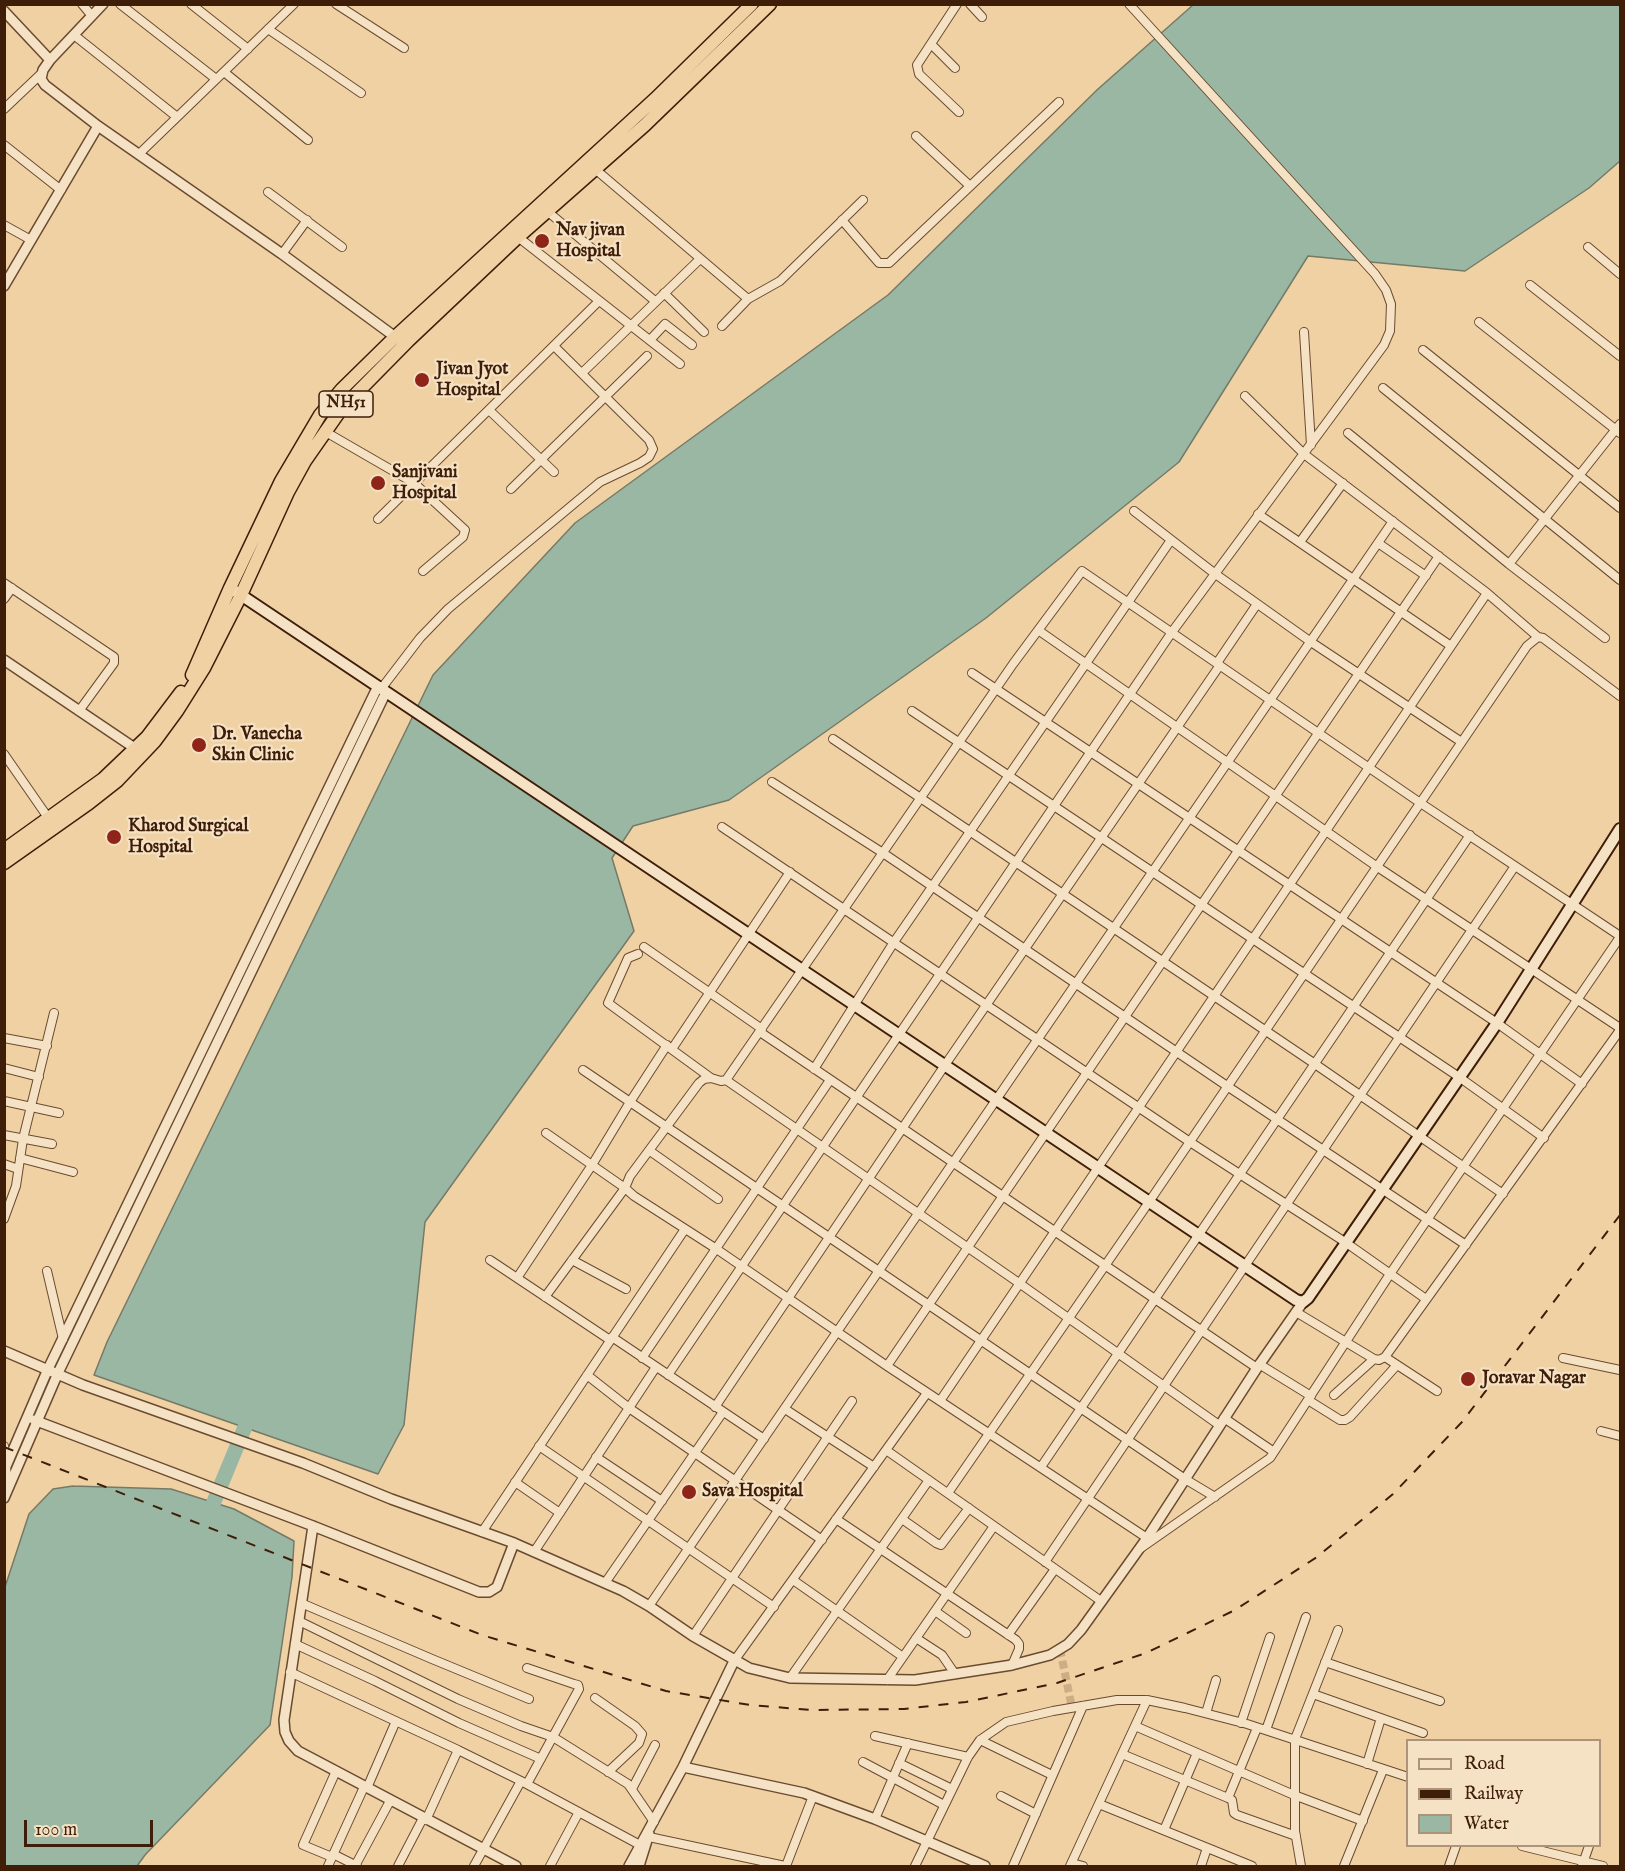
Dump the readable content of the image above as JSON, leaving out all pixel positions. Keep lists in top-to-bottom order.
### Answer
{
  "streets": {
    "highway": ["NH51"]
  },
  "places": [
    "Nav jivan Hospital",
    "Jivan Jyot Hospital",
    "Sanjivani Hospital",
    "Dr. Vanecha Skin Clinic",
    "Kharod Surgical Hospital",
    "Joravar Nagar",
    "Sava Hospital"
  ],
  "legend": ["Road", "Railway", "Water"],
  "scale_bar": "100 m"
}
